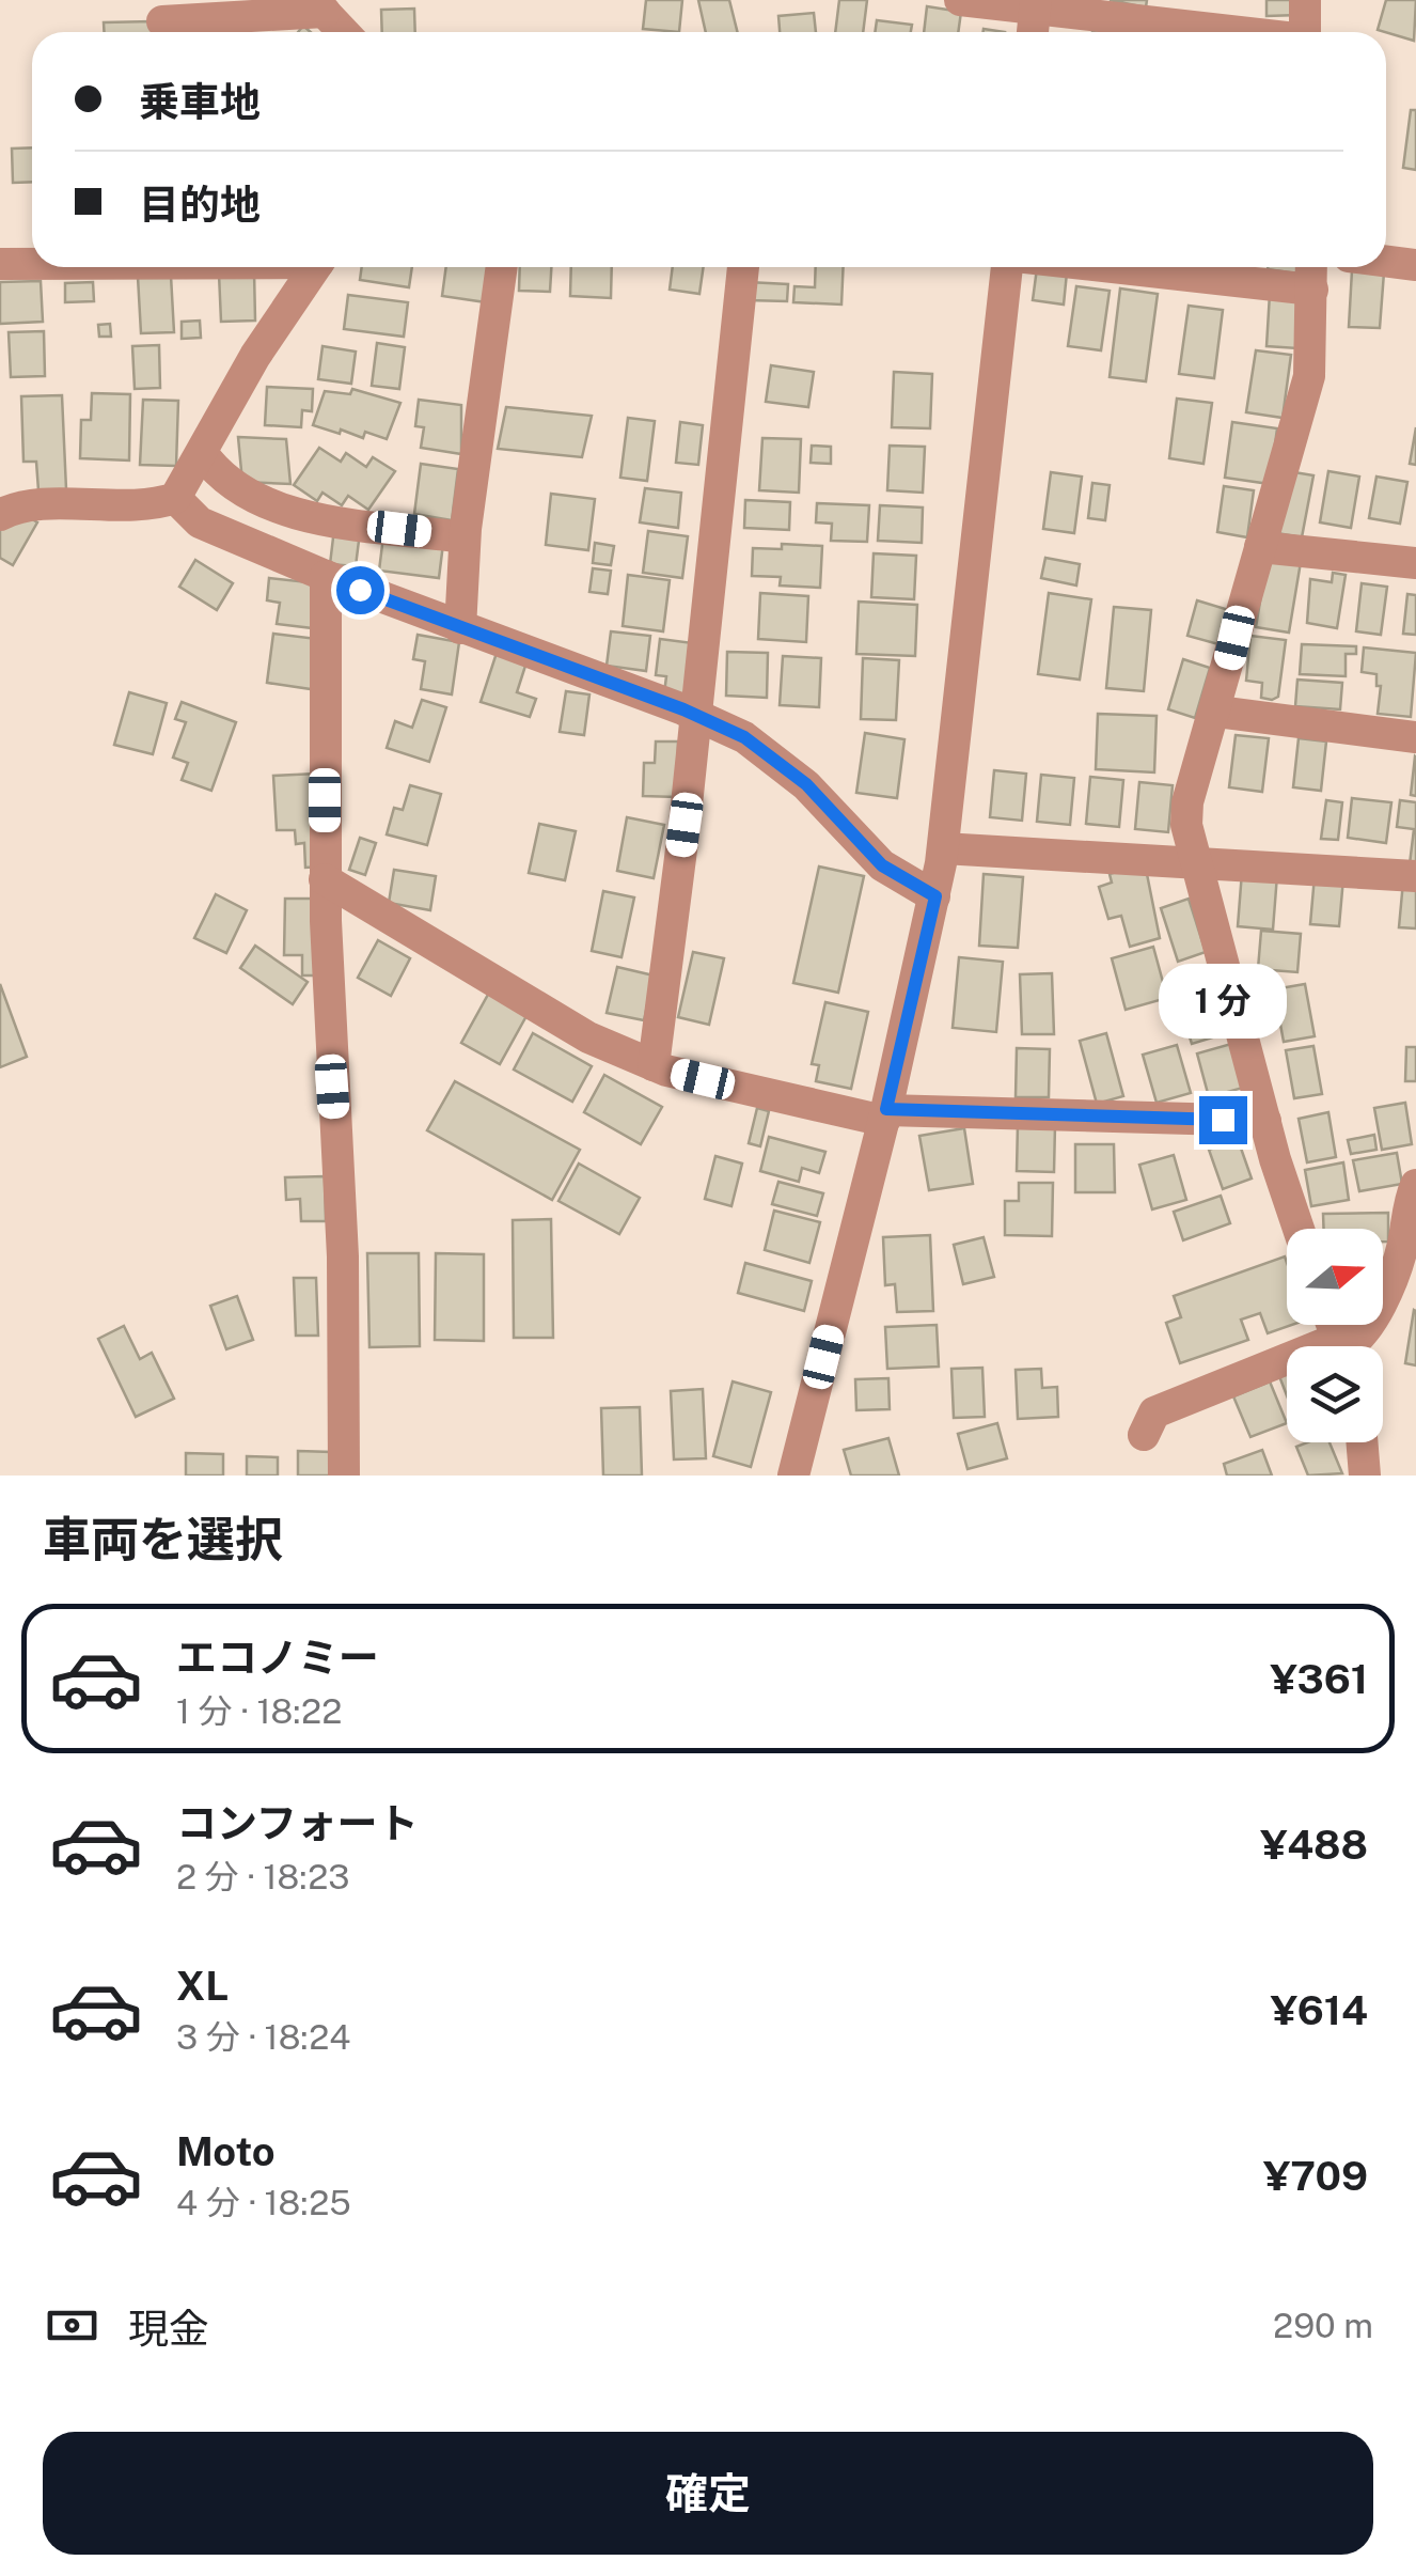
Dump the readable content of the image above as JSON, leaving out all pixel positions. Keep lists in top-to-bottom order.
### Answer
{
  "north": "right",
  "page": {
    "banner": ["乗車地", "目的地"],
    "bubble": "1 分",
    "heading": "車両を選択",
    "list": [
      {
        "name": "エコノミー",
        "note": "1 分 · 18:22",
        "value": "¥361"
      },
      {
        "name": "コンフォート",
        "note": "2 分 · 18:23",
        "value": "¥488"
      },
      {
        "name": "XL",
        "note": "3 分 · 18:24",
        "value": "¥614"
      },
      {
        "name": "Moto",
        "note": "4 分 · 18:25",
        "value": "¥709"
      }
    ],
    "pay": ["現金", "290 m"],
    "buttons": "確定"
  }
}
